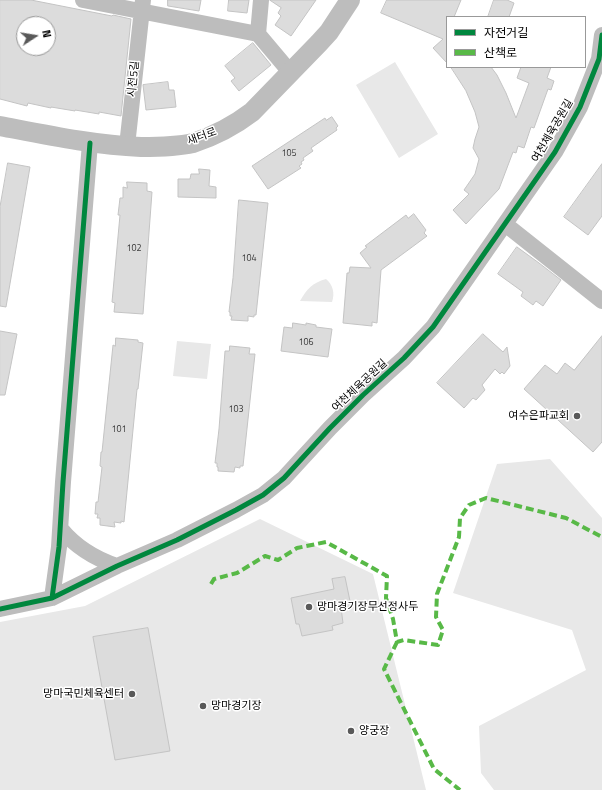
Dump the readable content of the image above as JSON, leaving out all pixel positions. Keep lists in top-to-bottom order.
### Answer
{
  "streets": {
    "street": ["시전5길", "여천체육공원길", "새터로"]
  },
  "crossings": [
    ["시전5길", "새터로"]
  ],
  "places": [
    "여수은파교회",
    "망마경기장무선정사두",
    "망마국민체육센터",
    "망마경기장",
    "양궁장"
  ],
  "house_numbers": [
    "105",
    "102",
    "104",
    "106",
    "103",
    "101"
  ],
  "legend": ["자전거길", "산책로"],
  "north": "right"
}
